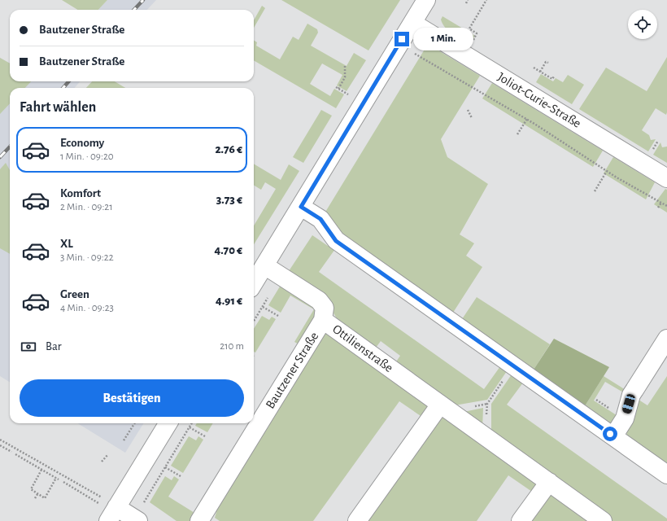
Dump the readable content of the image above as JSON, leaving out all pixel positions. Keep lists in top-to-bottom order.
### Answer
{
  "streets": {
    "street": ["Joliot-Curie-Straße", "Ottilienstraße", "Bautzener Straße"]
  },
  "crossings": [
    ["Ottilienstraße", "Bautzener Straße"]
  ],
  "page": {
    "banner": ["Bautzener Straße", "Bautzener Straße"],
    "bubble": "1 Min.",
    "heading": "Fahrt wählen",
    "list": [
      {
        "name": "Economy",
        "note": "1 Min. · 09:20",
        "value": "2.76 €"
      },
      {
        "name": "Komfort",
        "note": "2 Min. · 09:21",
        "value": "3.73 €"
      },
      {
        "name": "XL",
        "note": "3 Min. · 09:22",
        "value": "4.70 €"
      },
      {
        "name": "Green",
        "note": "4 Min. · 09:23",
        "value": "4.91 €"
      }
    ],
    "pay": ["Bar", "210 m"],
    "buttons": "Bestätigen"
  }
}
